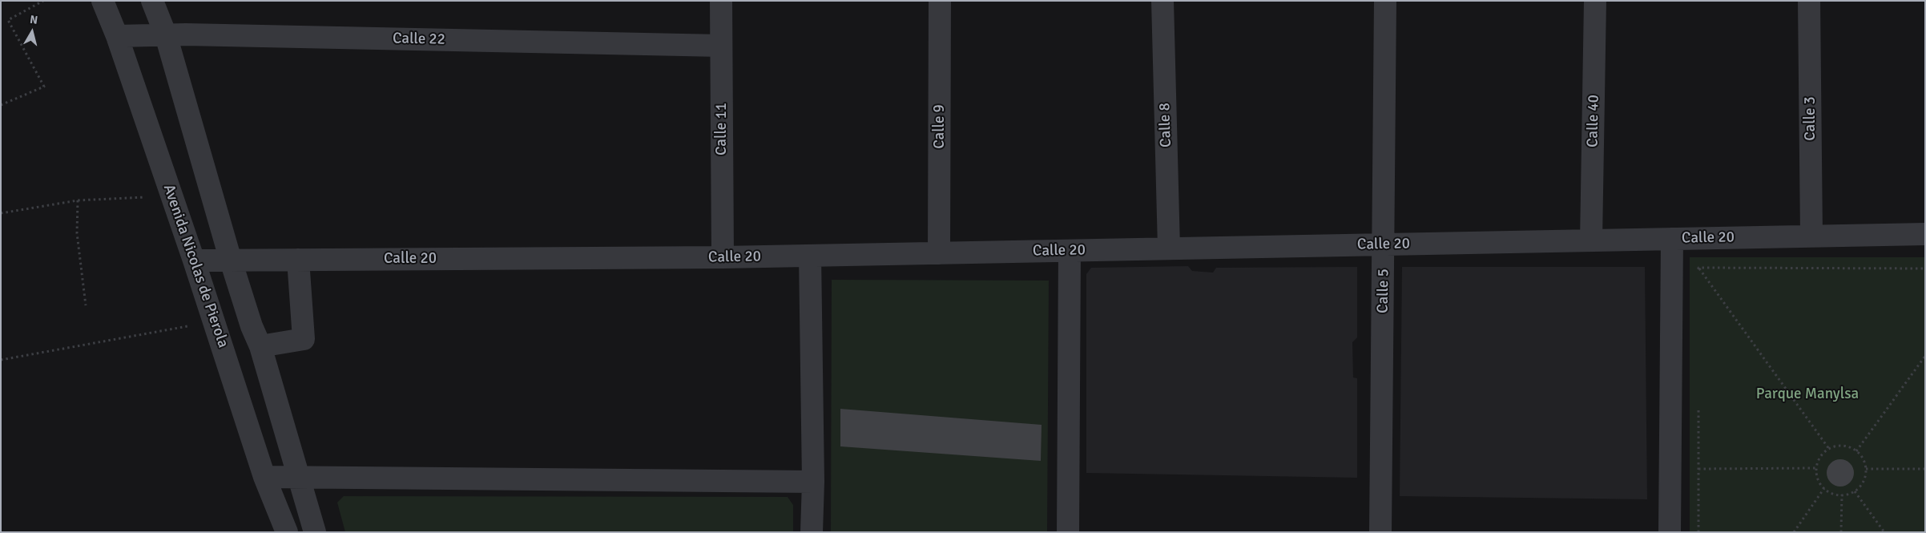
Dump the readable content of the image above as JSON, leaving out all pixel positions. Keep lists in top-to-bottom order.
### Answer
{
  "streets": {
    "street": [
      "Calle 22",
      "Calle 3",
      "Calle 40",
      "Calle 8",
      "Calle 9",
      "Calle 11",
      "Calle 20",
      "Avenida Nicolas de Pierola",
      "Calle 5"
    ]
  },
  "crossings": [
    ["Calle 22", "Calle 11"],
    ["Calle 22", "Avenida Nicolas de Pierola"],
    ["Calle 3", "Calle 20"],
    ["Calle 40", "Calle 20"],
    ["Calle 8", "Calle 20"],
    ["Calle 9", "Calle 20"],
    ["Calle 11", "Calle 20"],
    ["Calle 20", "Avenida Nicolas de Pierola"],
    ["Calle 20", "Calle 5"]
  ],
  "parks": ["Parque Manylsa"],
  "north": "top"
}
